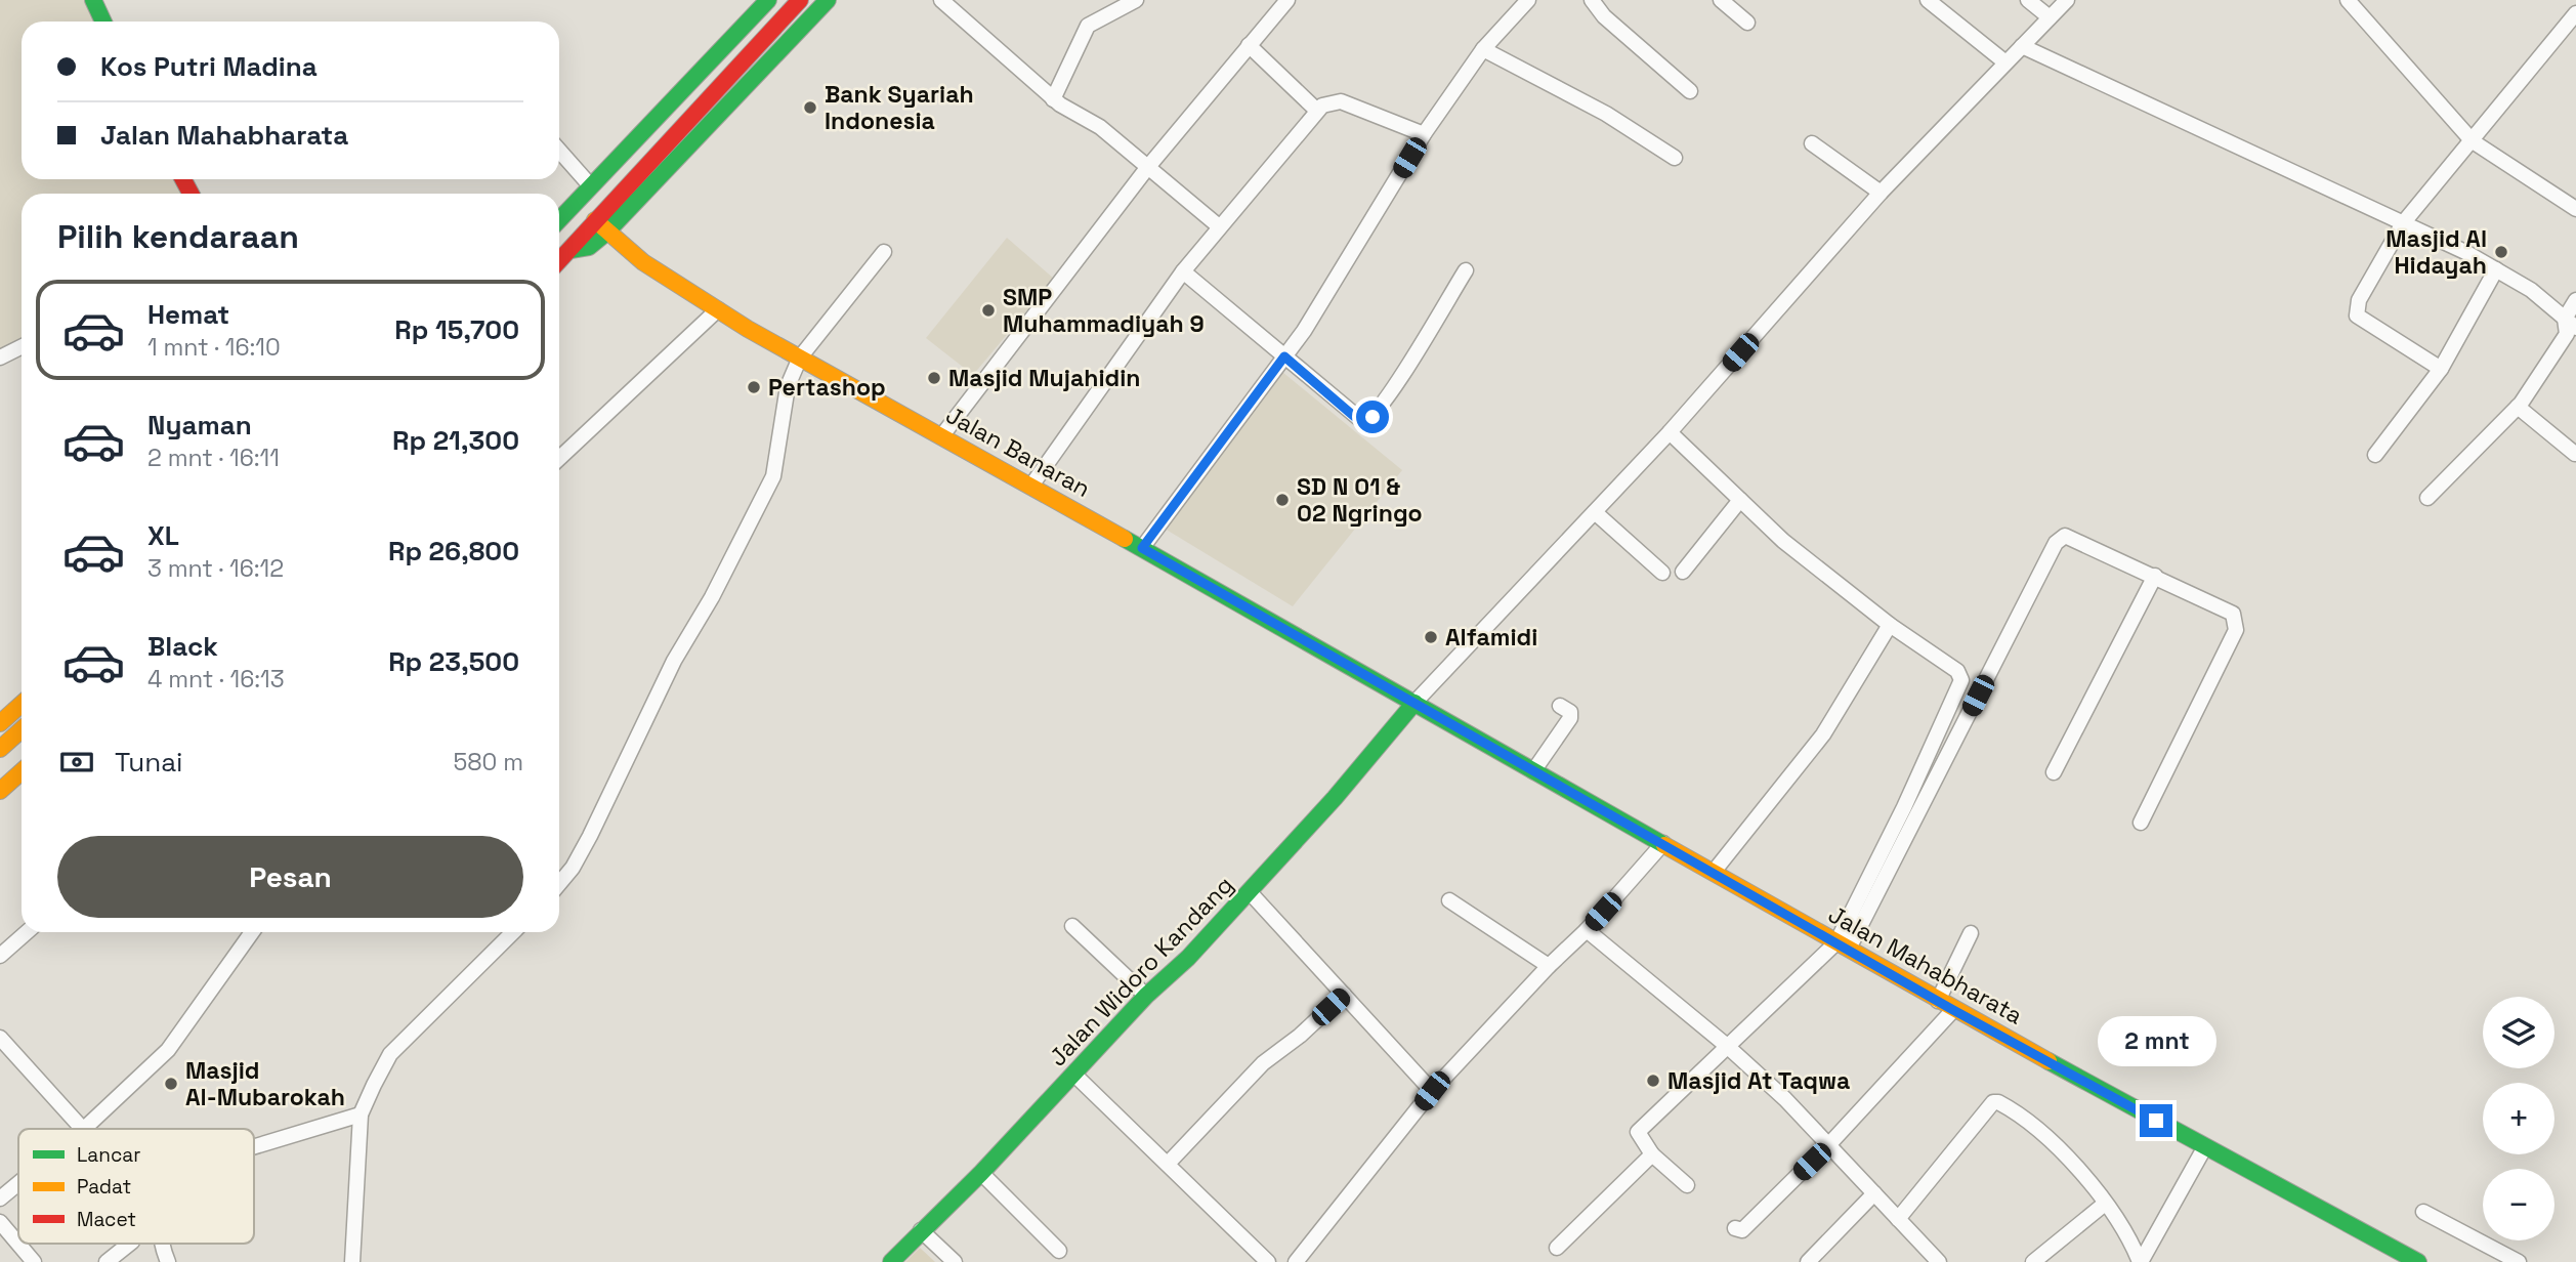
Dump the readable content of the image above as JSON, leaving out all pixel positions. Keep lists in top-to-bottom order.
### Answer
{
  "streets": {
    "main road": ["Jalan Banaran", "Jalan Mahabharata", "Jalan Widoro Kandang"]
  },
  "crossings": [
    ["Jalan Banaran", "Jalan Mahabharata"],
    ["Jalan Banaran", "Jalan Widoro Kandang"],
    ["Jalan Mahabharata", "Jalan Widoro Kandang"]
  ],
  "places": [
    "Bank Syariah Indonesia",
    "Masjid Al Hidayah",
    "SMP Muhammadiyah 9",
    "Masjid Mujahidin",
    "Pertashop",
    "SD N 01 & 02 Ngringo",
    "Alfamidi",
    "Masjid At Taqwa",
    "Masjid Al-Mubarokah"
  ],
  "legend": ["Lancar", "Padat", "Macet"],
  "page": {
    "banner": ["Kos Putri Madina", "Jalan Mahabharata"],
    "heading": "Pilih kendaraan",
    "list": [
      {
        "name": "Hemat",
        "note": "1 mnt · 16:10",
        "value": "Rp 15,700"
      },
      {
        "name": "Nyaman",
        "note": "2 mnt · 16:11",
        "value": "Rp 21,300"
      },
      {
        "name": "XL",
        "note": "3 mnt · 16:12",
        "value": "Rp 26,800"
      },
      {
        "name": "Black",
        "note": "4 mnt · 16:13",
        "value": "Rp 23,500"
      }
    ],
    "pay": ["Tunai", "580 m"],
    "buttons": "Pesan",
    "map_buttons": ["+", "−"],
    "bubble": "2 mnt"
  }
}
